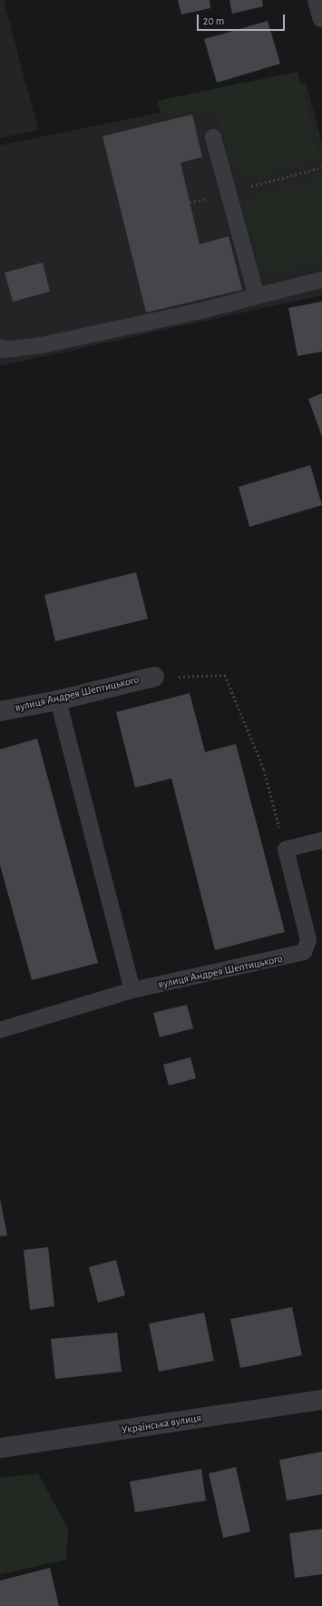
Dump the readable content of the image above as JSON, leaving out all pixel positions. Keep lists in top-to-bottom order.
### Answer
{
  "streets": {
    "street": ["вулиця Андрея Шептицького", "Українська вулиця"]
  },
  "scale_bar": "20 m"
}
